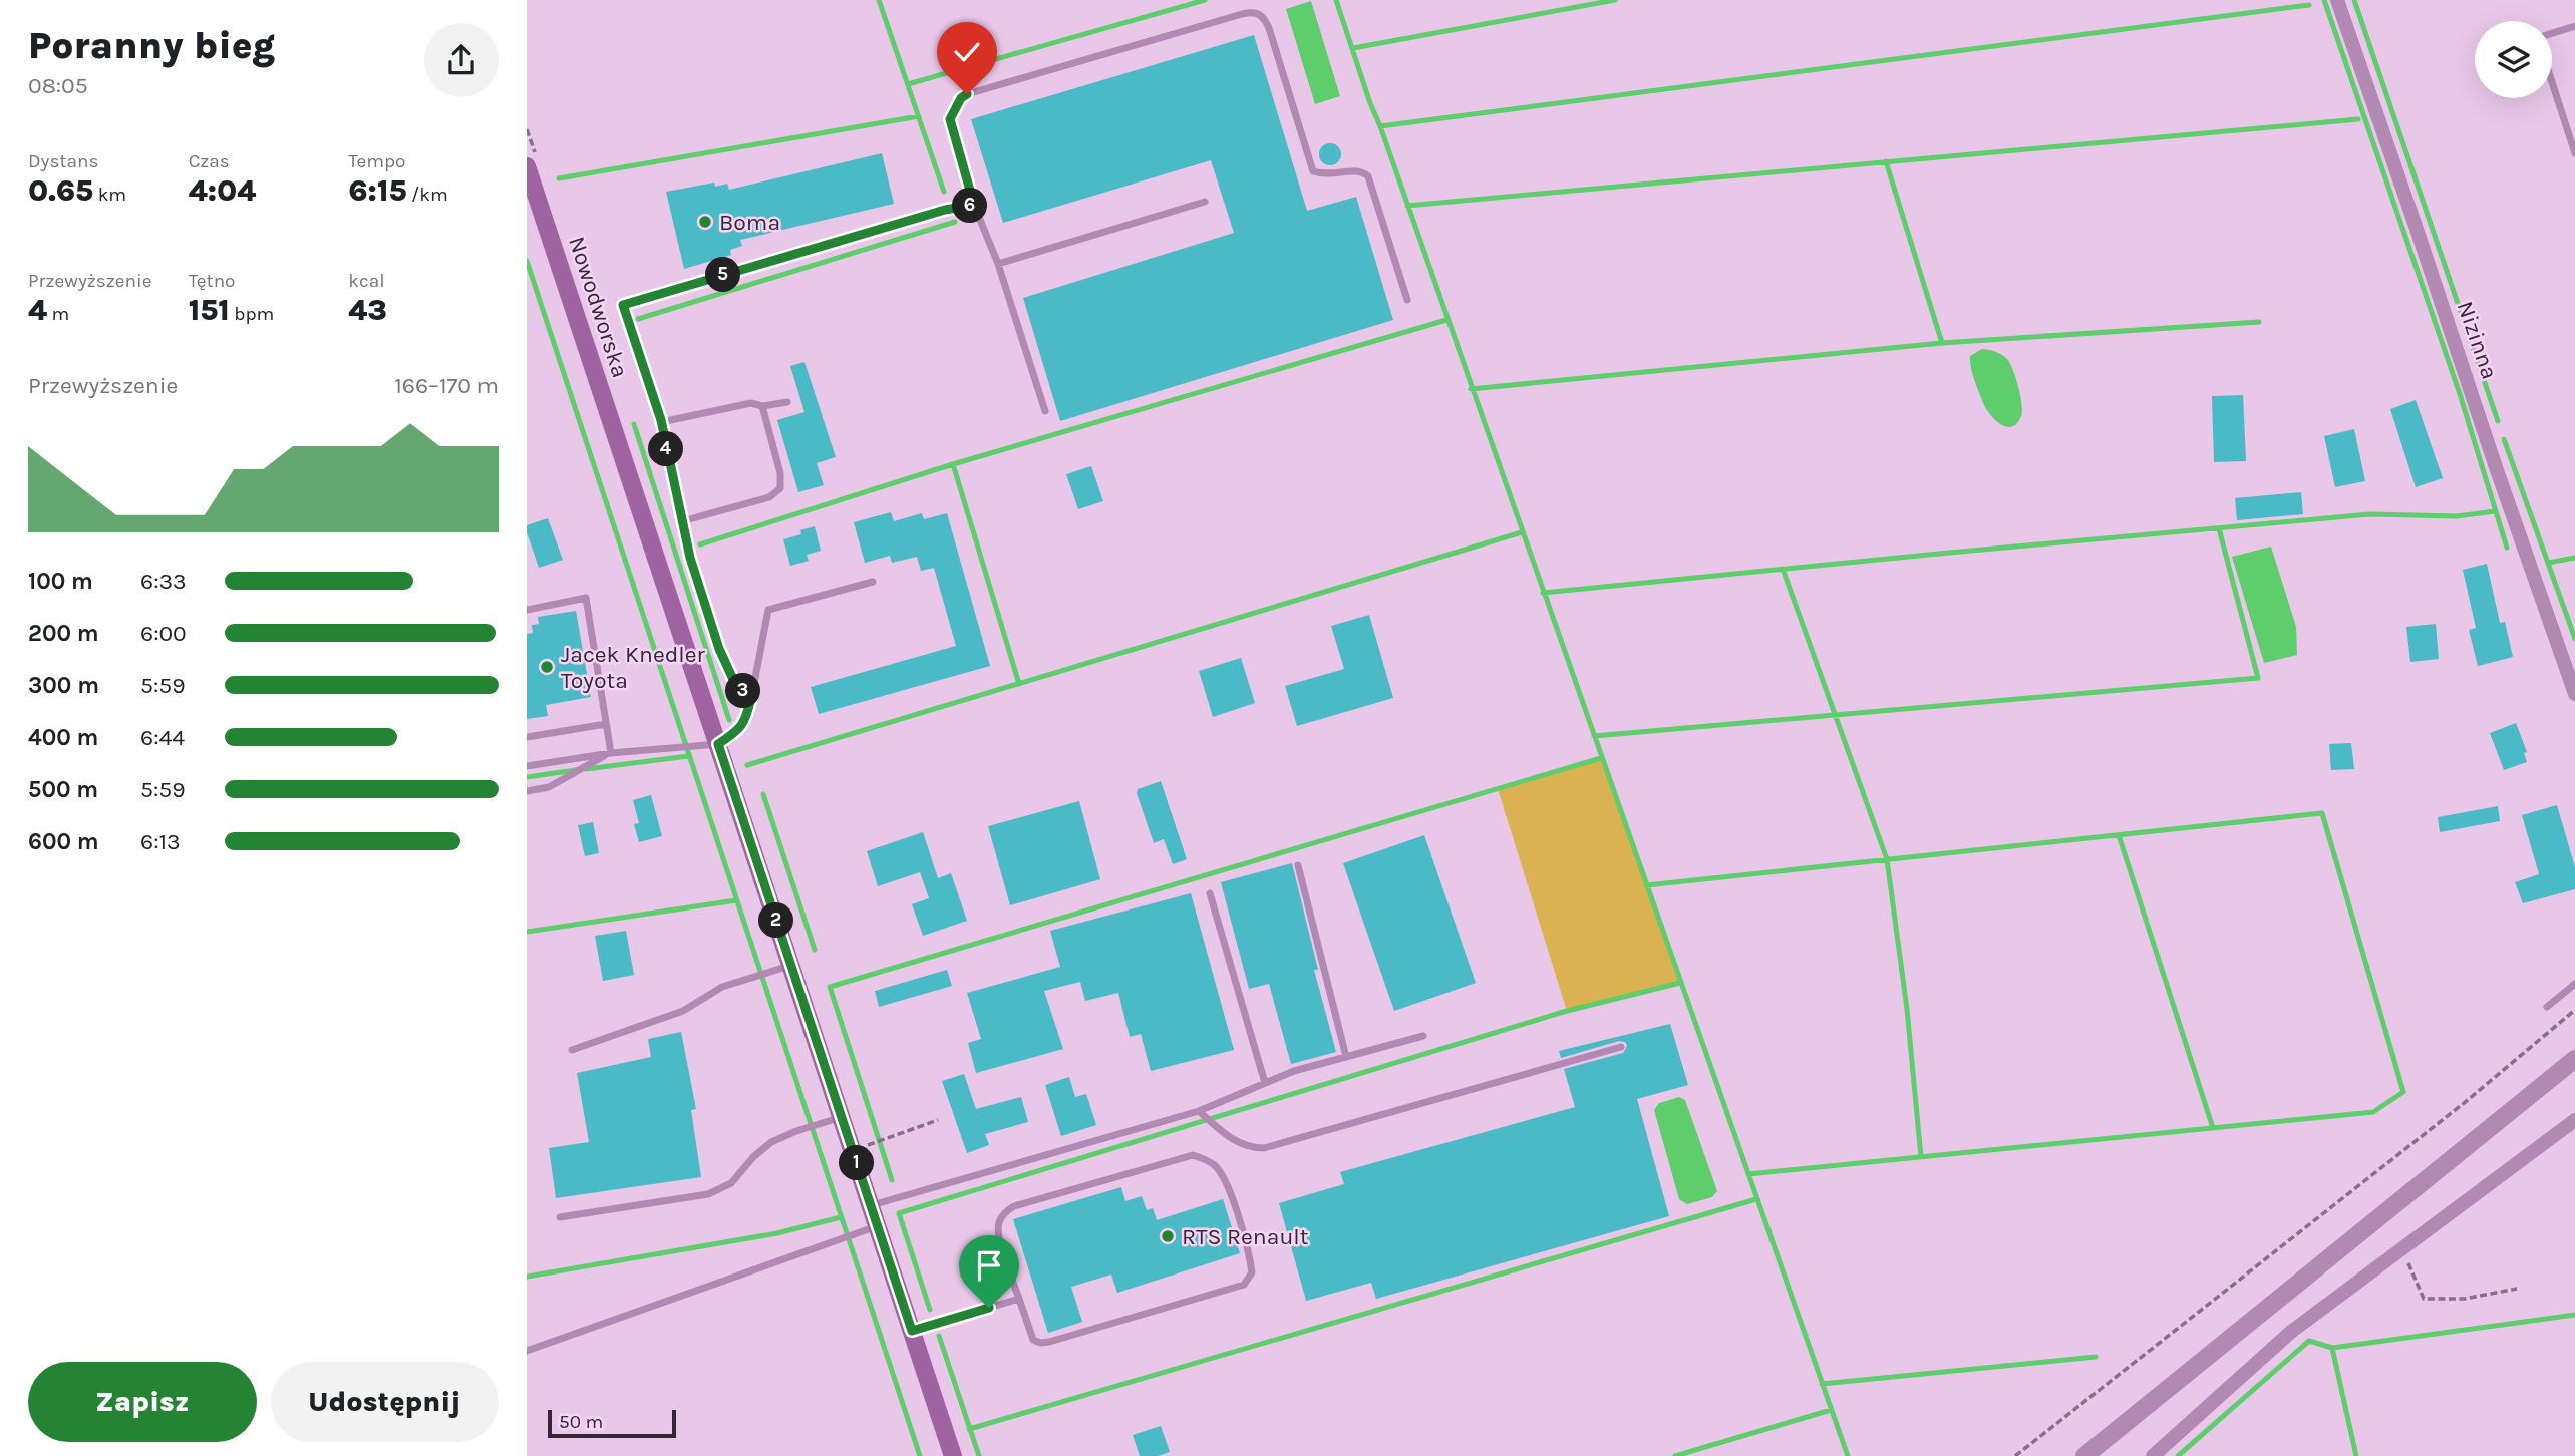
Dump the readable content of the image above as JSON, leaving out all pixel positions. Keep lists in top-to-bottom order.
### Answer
{
  "streets": {
    "main road": ["Nowodworska"],
    "street": ["Nizinna"]
  },
  "places": ["Boma", "Jacek Knedler Toyota", "RTS Renault"],
  "scale_bar": "50 m",
  "page": {
    "heading": ["Poranny bieg", "08:05"],
    "stats": [
      ["Dystans", "0.65 km"],
      ["Czas", "4:04"],
      ["Tempo", "6:15 /km"],
      ["Przewyższenie", "4 m"],
      ["Tętno", "151 bpm"],
      ["kcal", "43"]
    ],
    "pins": [
      "6",
      "5",
      "4",
      "3",
      "2",
      "1"
    ],
    "chart": ["Przewyższenie", "166–170 m"],
    "list": [
      {
        "name": "100 m",
        "note": "6:33"
      },
      {
        "name": "200 m",
        "note": "6:00"
      },
      {
        "name": "300 m",
        "note": "5:59"
      },
      {
        "name": "400 m",
        "note": "6:44"
      },
      {
        "name": "500 m",
        "note": "5:59"
      },
      {
        "name": "600 m",
        "note": "6:13"
      }
    ],
    "buttons": ["Zapisz", "Udostępnij"],
    "scale": "50 m"
  }
}
